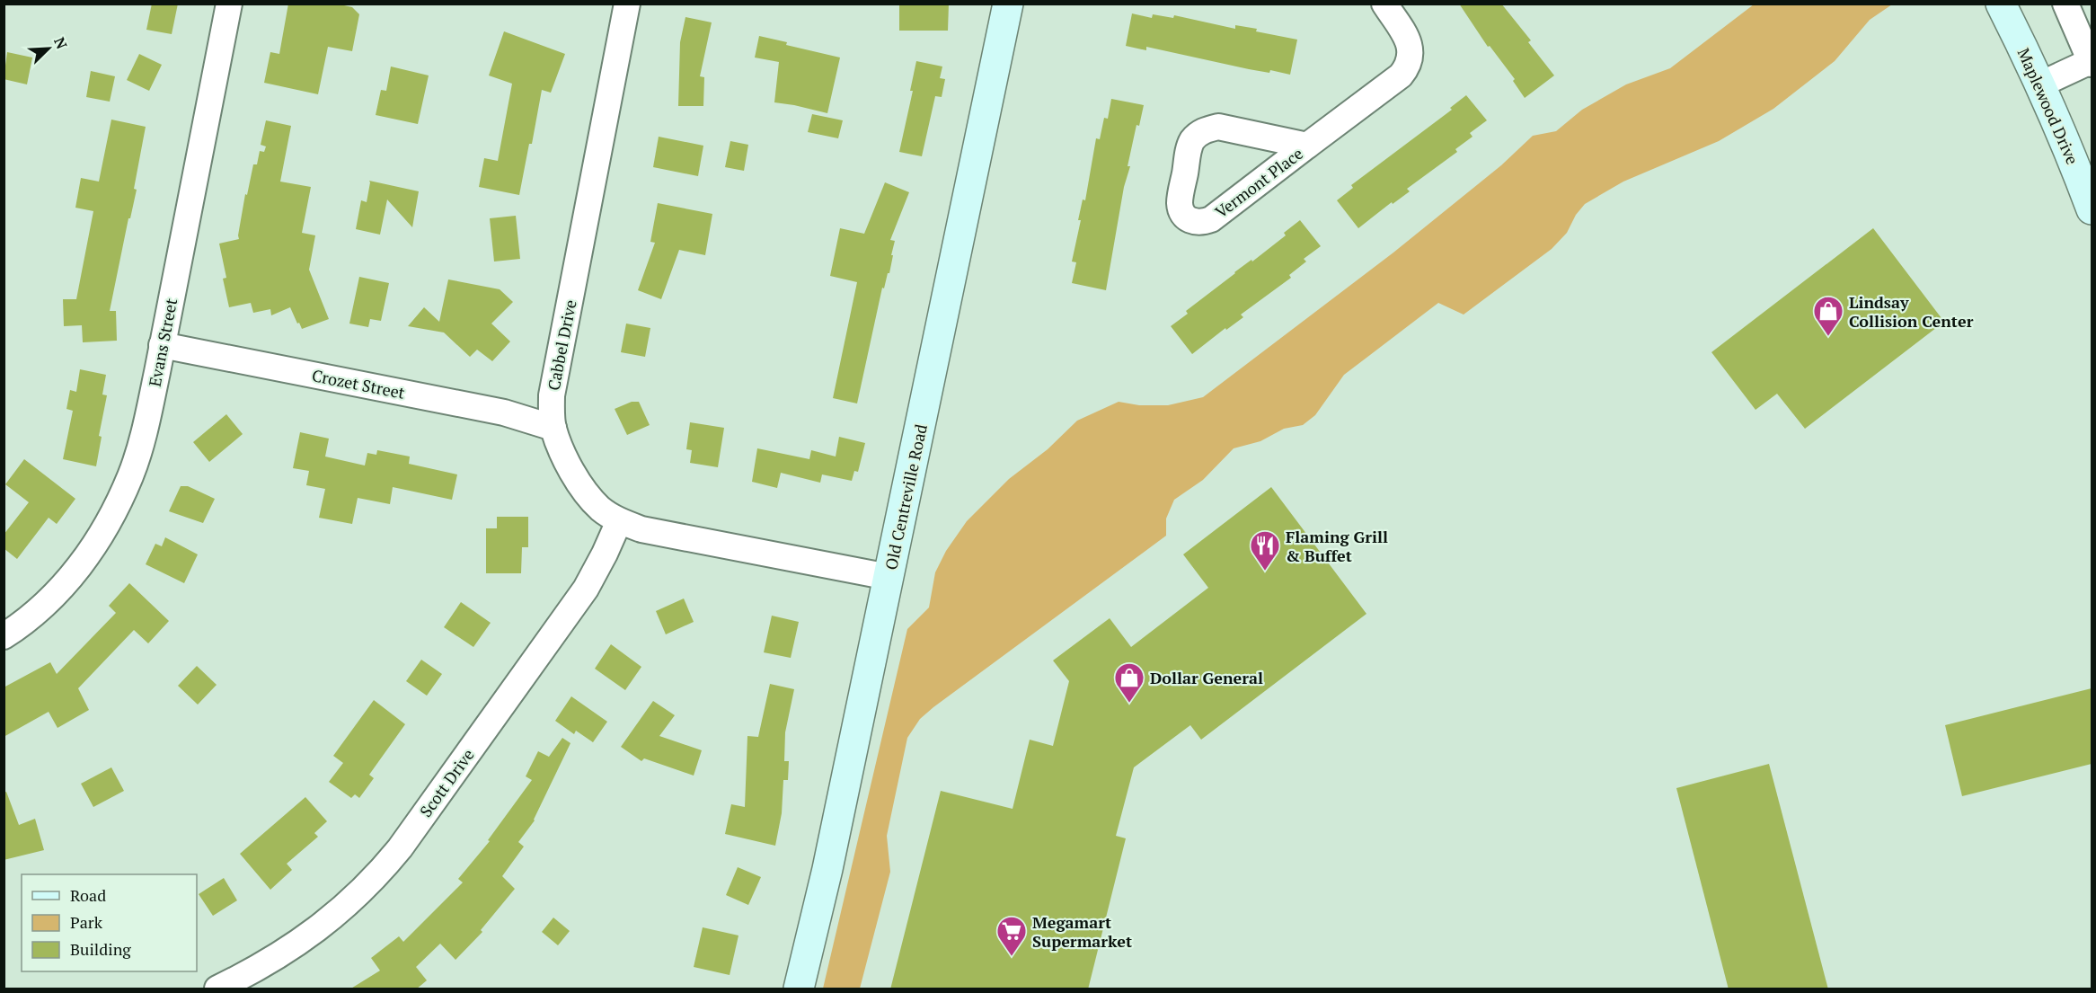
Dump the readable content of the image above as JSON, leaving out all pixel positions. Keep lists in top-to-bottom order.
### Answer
{
  "streets": {
    "street": [
      "Maplewood Drive",
      "Vermont Place",
      "Evans Street",
      "Cabbel Drive",
      "Crozet Street",
      "Old Centreville Road",
      "Scott Drive"
    ]
  },
  "crossings": [
    ["Evans Street", "Crozet Street"],
    ["Cabbel Drive", "Crozet Street"],
    ["Cabbel Drive", "Old Centreville Road"],
    ["Cabbel Drive", "Scott Drive"]
  ],
  "places": {
    "shop": ["Lindsay Collision Center", "Dollar General"],
    "restaurant": ["Flaming Grill & Buffet"],
    "supermarket": ["Megamart Supermarket"]
  },
  "legend": ["Road", "Park", "Building"],
  "north": "top right"
}
